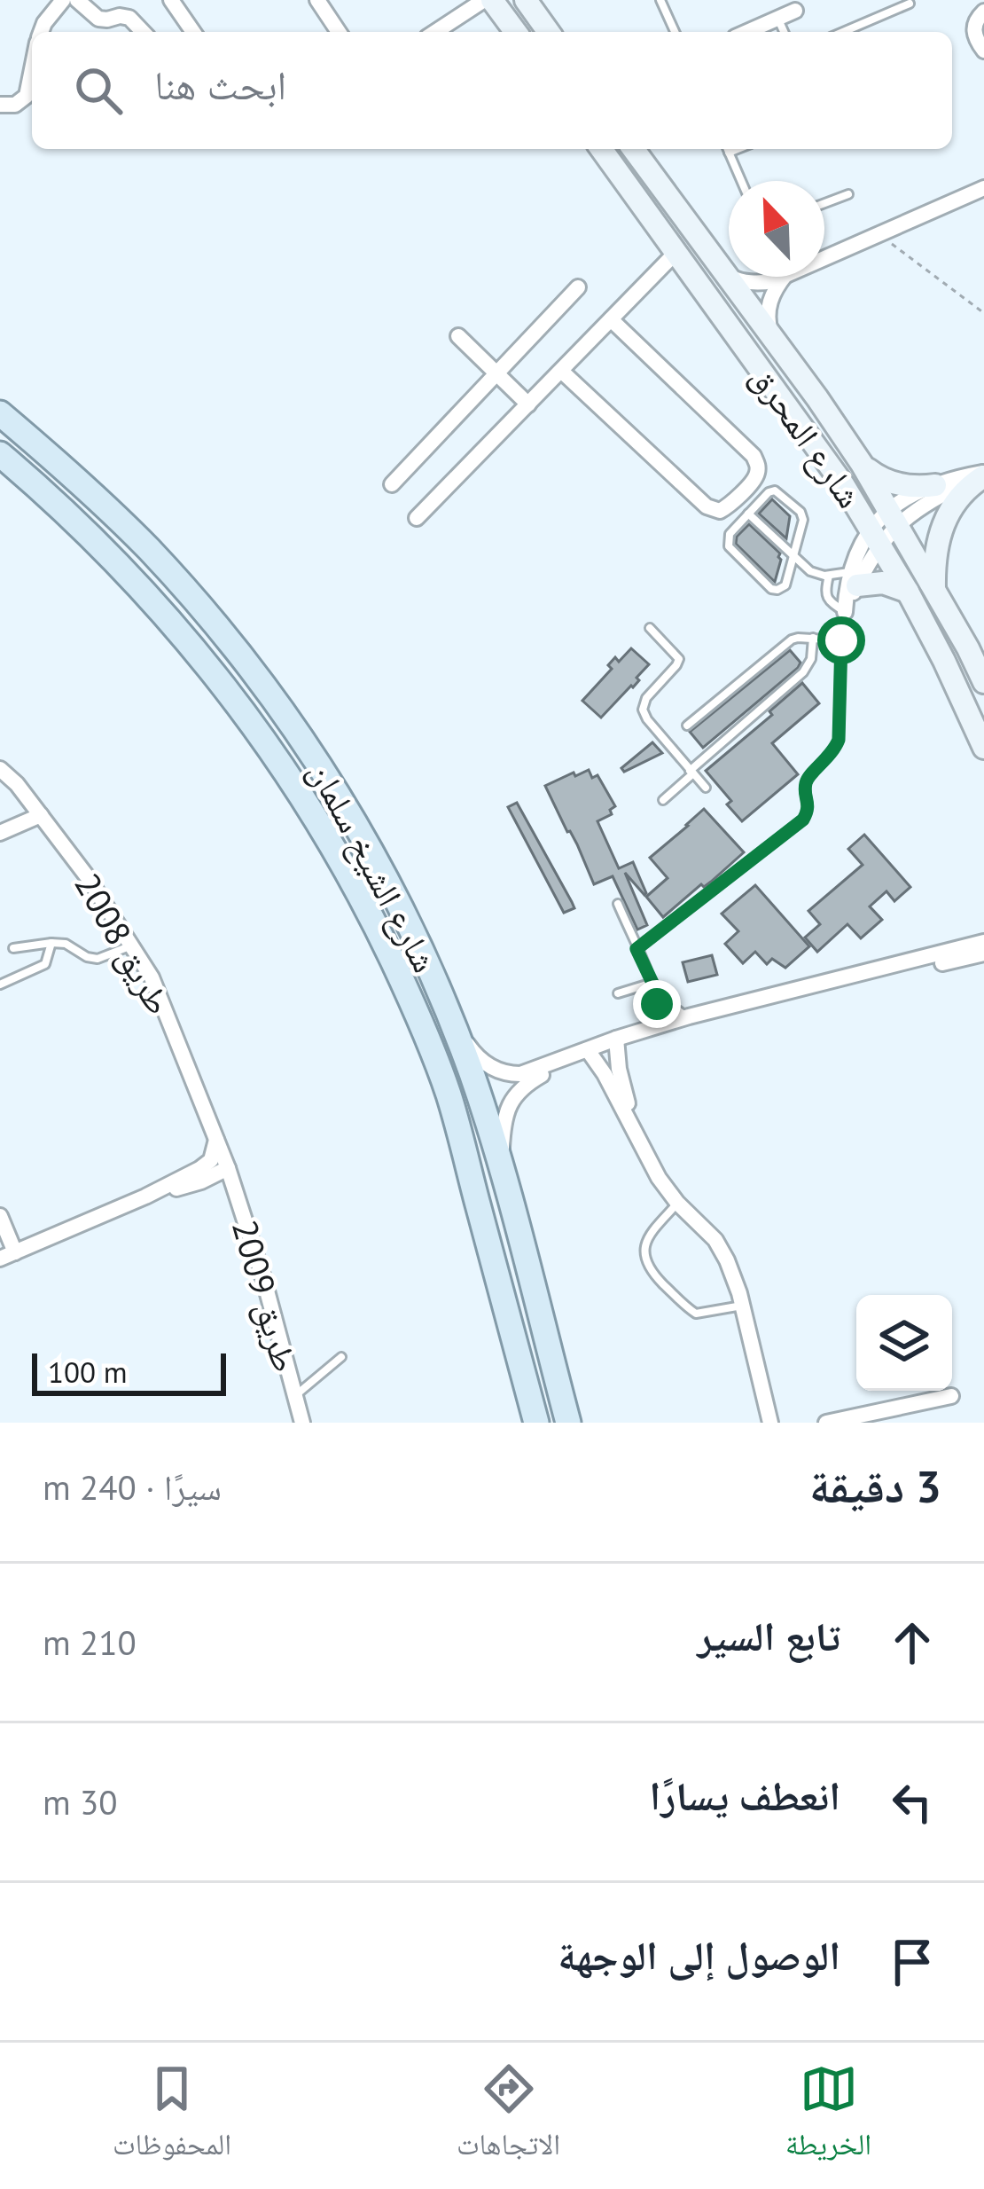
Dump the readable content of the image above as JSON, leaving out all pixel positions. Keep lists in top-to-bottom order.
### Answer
{
  "streets": {
    "main road": ["شارع المحرق", "شارع الشيخ سلمان"],
    "street": ["طريق 2008", "طريق 2009"]
  },
  "crossings": [
    ["طريق 2008", "طريق 2009"]
  ],
  "scale_bar": "100 m",
  "north": "top left",
  "page": {
    "search": "ابحث هنا",
    "scale": "100 m",
    "heading": ["3 دقيقة", "سيرًا · 240 m"],
    "list": [
      ["تابع السير", "210 m"],
      ["انعطف يسارًا", "30 m"],
      "الوصول إلى الوجهة"
    ],
    "nav": ["الخريطة", "الاتجاهات", "المحفوظات"]
  }
}
